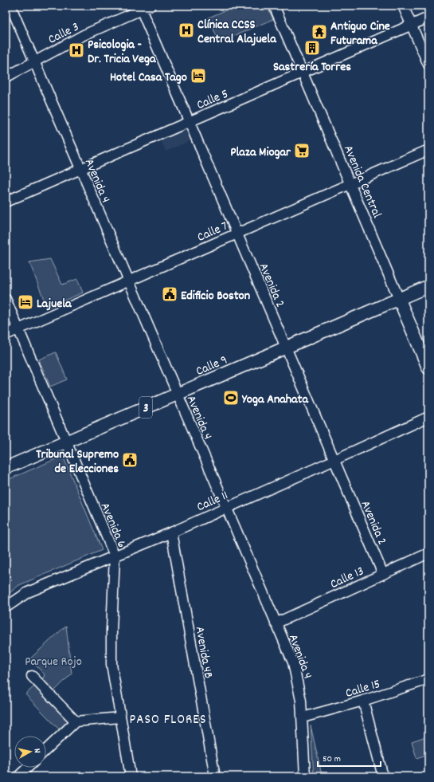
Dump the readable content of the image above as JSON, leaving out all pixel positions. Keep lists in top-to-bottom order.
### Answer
{
  "streets": {
    "main road": ["Avenida Central", "Calle 9", "3"],
    "street": [
      "Calle 3",
      "Calle 5",
      "Avenida 4",
      "Calle 7",
      "Avenida 2",
      "Calle 11",
      "Avenida 6",
      "Calle 13",
      "Avenida 4B",
      "Calle 15"
    ]
  },
  "crossings": [
    ["Calle 3", "Avenida 4"],
    ["Calle 3", "Avenida 2"],
    ["Calle 5", "Avenida 4"],
    ["Calle 5", "Avenida Central"],
    ["Calle 5", "Avenida 2"],
    ["Avenida 4", "Calle 7"],
    ["Avenida 4", "Calle 9"],
    ["Avenida 4", "Calle 11"],
    ["Avenida 4", "Calle 13"],
    ["Avenida 4", "Calle 15"],
    ["Avenida Central", "Calle 7"],
    ["Avenida Central", "Calle 9"],
    ["Calle 7", "Avenida 2"],
    ["Calle 7", "Avenida 6"],
    ["Avenida 2", "Calle 9"],
    ["Avenida 2", "Calle 11"],
    ["Avenida 2", "Calle 13"],
    ["Calle 9", "Avenida 6"],
    ["Calle 11", "Avenida 6"],
    ["Calle 11", "Avenida 4B"]
  ],
  "districts": ["PASO FLORES"],
  "parks": ["Parque Rojo"],
  "places": {
    "hospital": ["Clínica CCSS Central Alajuela", "Psicologia - Dr. Tricia Vega"],
    "temple": ["Antiguo Cine Futurama"],
    "building": ["Sastrería Torres"],
    "hotel": ["Hotel Casa Tago", "Lajuela"],
    "supermarket": ["Plaza Miogar"],
    "public building": ["Edificio Boston", "Tribunal Supremo de Elecciones"],
    "sports": ["Yoga Anahata"]
  },
  "scale_bar": "50 m",
  "north": "right"
}
